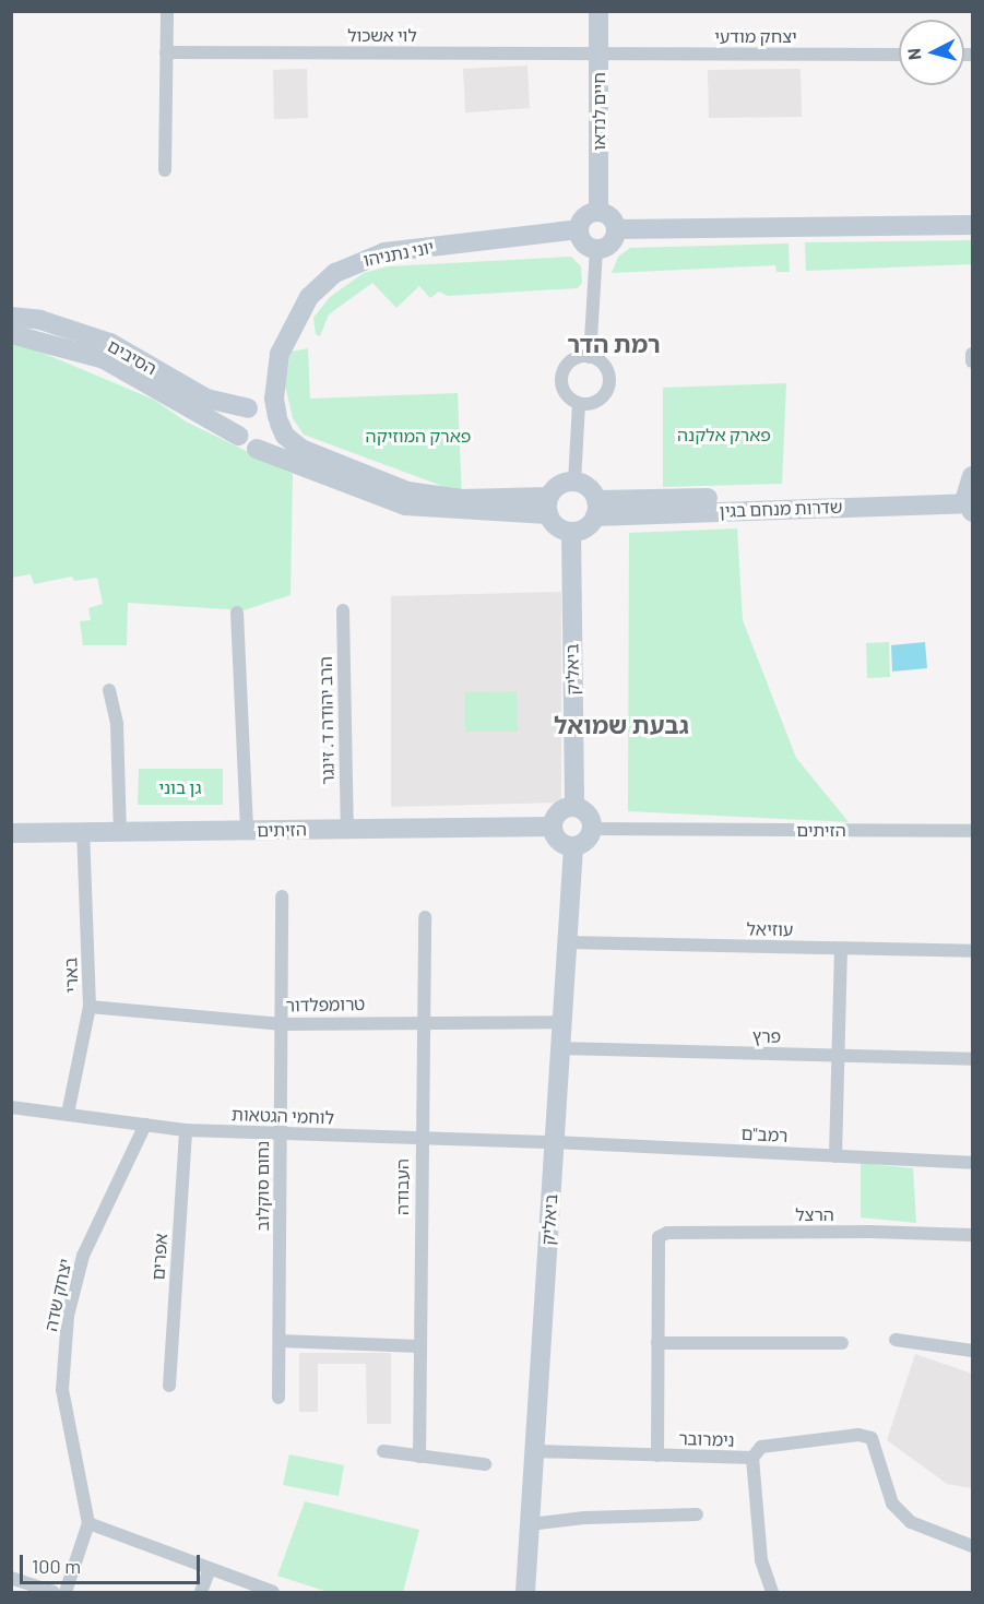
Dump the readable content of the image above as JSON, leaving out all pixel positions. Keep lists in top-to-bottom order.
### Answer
{
  "streets": {
    "street": [
      "לוי אשכול",
      "יצחק מודעי",
      "חיים לנדאו",
      "יוני נתניהו",
      "הסיבים",
      "שדרות מנחם בגין",
      "ביאליק",
      "הרב יהודה ד. זינגר",
      "הזיתים",
      "עוזיאל",
      "בארי",
      "טרומפלדור",
      "פרץ",
      "לוחמי הגטאות",
      "רמב\"ם",
      "נחום סוקלוב",
      "העבודה",
      "הרצל",
      "אפרים",
      "יצחק שדה",
      "נימרובר"
    ]
  },
  "crossings": [
    ["לוי אשכול", "יצחק מודעי"],
    ["לוי אשכול", "חיים לנדאו"],
    ["יצחק מודעי", "חיים לנדאו"],
    ["חיים לנדאו", "יוני נתניהו"],
    ["יוני נתניהו", "הסיבים"],
    ["שדרות מנחם בגין", "ביאליק"],
    ["ביאליק", "הזיתים"],
    ["ביאליק", "עוזיאל"],
    ["ביאליק", "טרומפלדור"],
    ["ביאליק", "פרץ"],
    ["ביאליק", "לוחמי הגטאות"],
    ["ביאליק", "רמב\"ם"],
    ["ביאליק", "נימרובר"],
    ["הרב יהודה ד. זינגר", "הזיתים"],
    ["הזיתים", "בארי"],
    ["בארי", "טרומפלדור"],
    ["בארי", "לוחמי הגטאות"],
    ["טרומפלדור", "נחום סוקלוב"],
    ["טרומפלדור", "העבודה"],
    ["לוחמי הגטאות", "רמב\"ם"],
    ["לוחמי הגטאות", "נחום סוקלוב"],
    ["לוחמי הגטאות", "העבודה"],
    ["לוחמי הגטאות", "אפרים"],
    ["לוחמי הגטאות", "יצחק שדה"]
  ],
  "districts": ["רמת הדר", "גבעת שמואל"],
  "parks": ["פארק אלקנה", "פארק המוזיקה", "גן בוני"],
  "scale_bar": "100 m",
  "north": "left"
}
